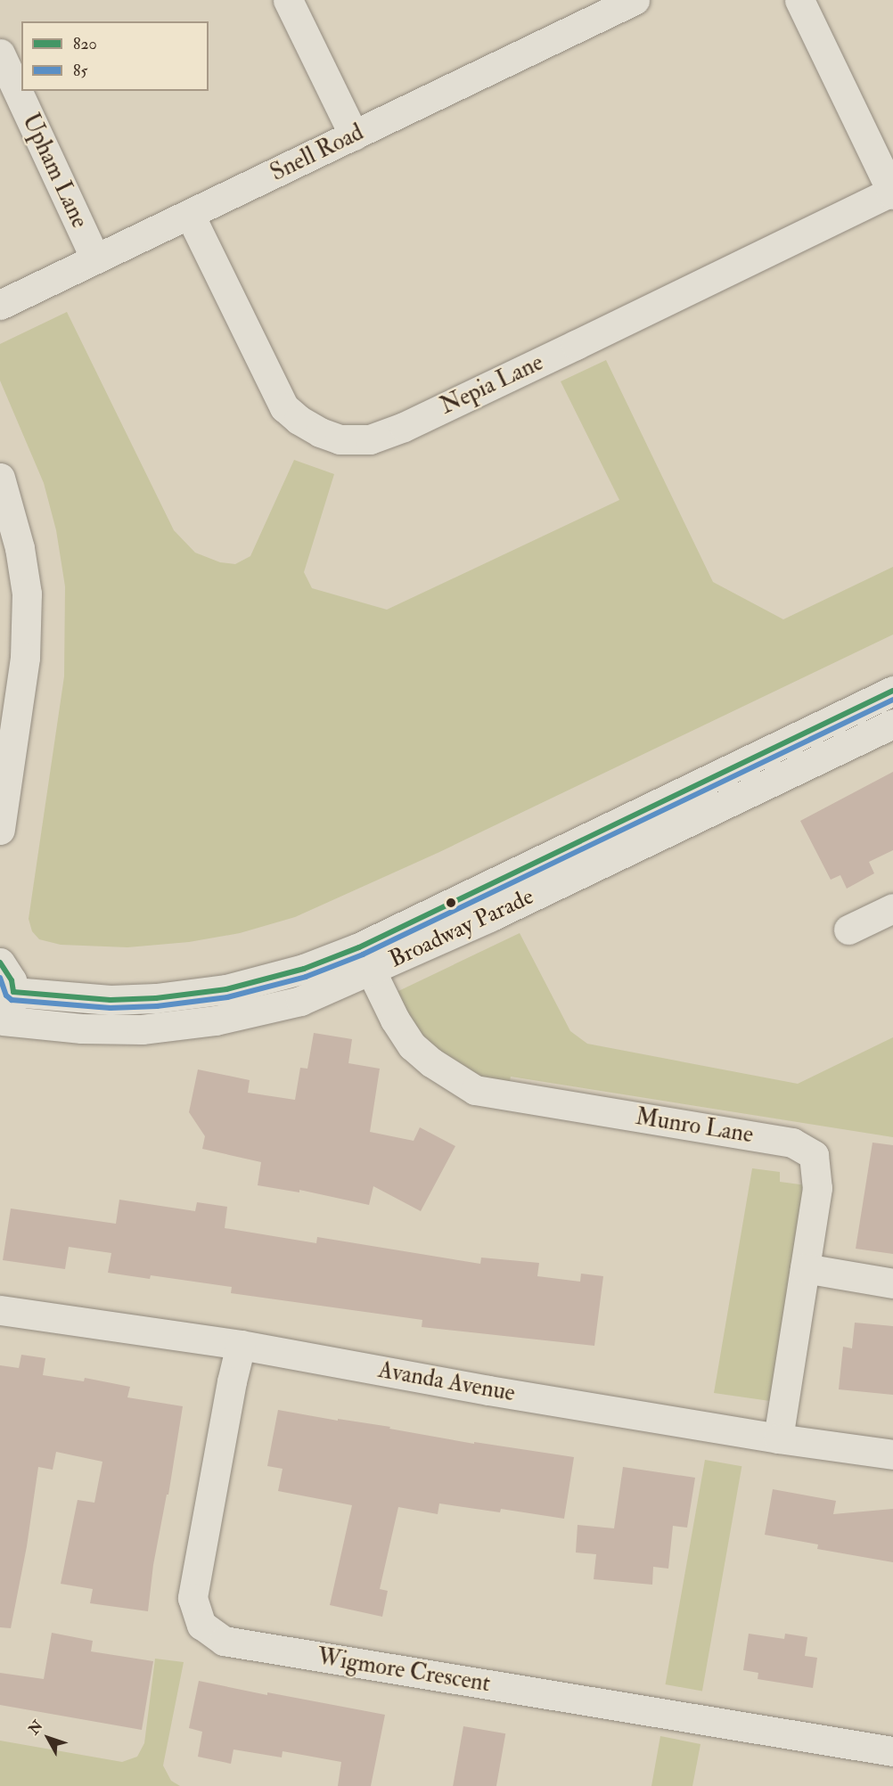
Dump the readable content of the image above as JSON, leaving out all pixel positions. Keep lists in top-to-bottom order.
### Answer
{
  "streets": {
    "street": [
      "Snell Road",
      "Upham Lane",
      "Nepia Lane",
      "Broadway Parade",
      "Munro Lane",
      "Avanda Avenue",
      "Wigmore Crescent"
    ]
  },
  "crossings": [
    ["Snell Road", "Upham Lane"],
    ["Snell Road", "Nepia Lane"],
    ["Broadway Parade", "Munro Lane"],
    ["Munro Lane", "Avanda Avenue"],
    ["Avanda Avenue", "Wigmore Crescent"]
  ],
  "lines": ["transit line 820", "transit line 85"],
  "legend": ["820", "85"],
  "north": "top left"
}
